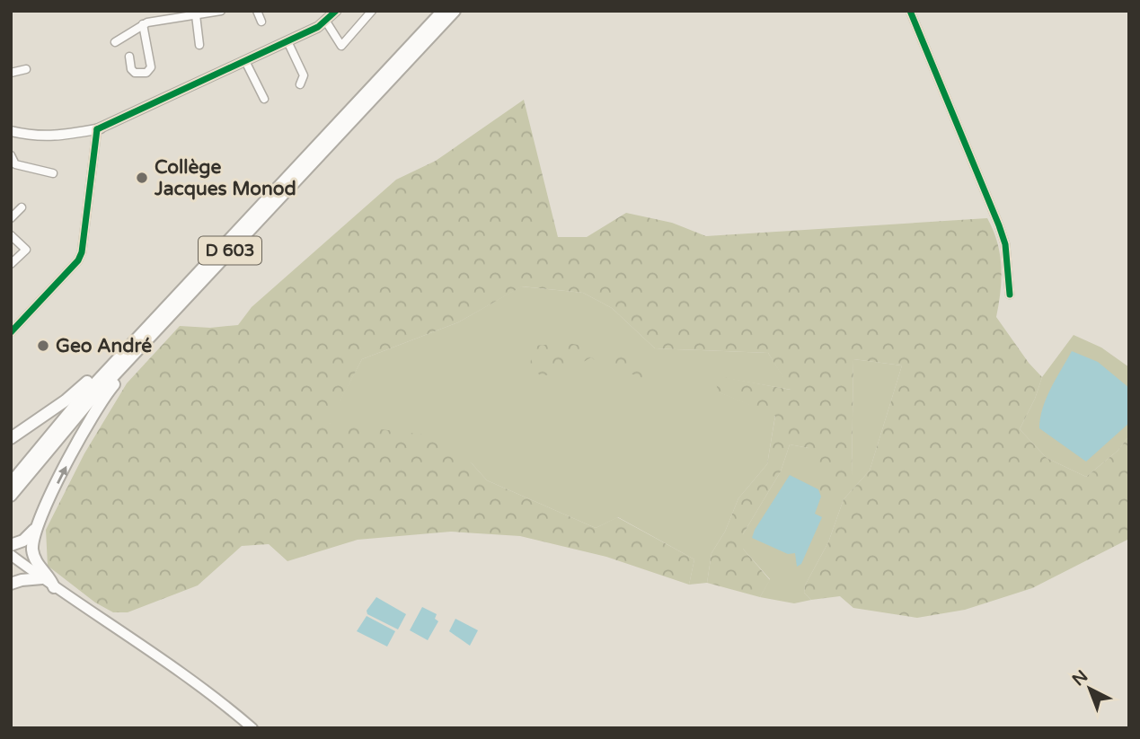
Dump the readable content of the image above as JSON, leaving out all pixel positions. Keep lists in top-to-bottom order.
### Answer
{
  "streets": {
    "highway": ["D 603"]
  },
  "places": ["Collège Jacques Monod", "Geo André"],
  "north": "top left"
}
